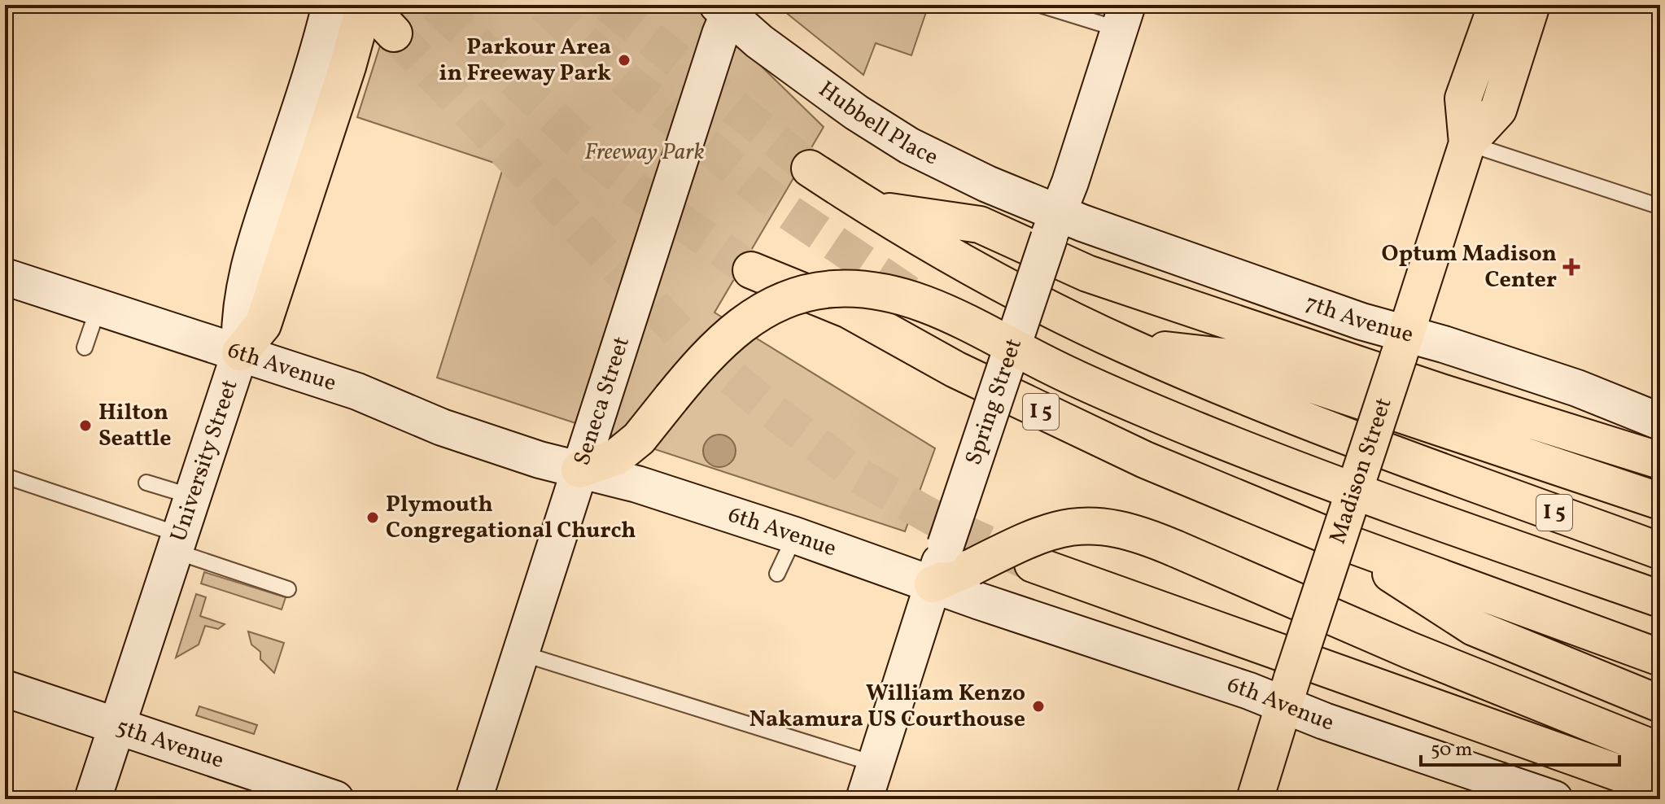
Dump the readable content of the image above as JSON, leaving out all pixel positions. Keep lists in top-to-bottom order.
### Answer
{
  "streets": {
    "main road": ["I 5", "Madison Street"],
    "street": [
      "Hubbell Place",
      "7th Avenue",
      "6th Avenue",
      "Seneca Street",
      "Spring Street",
      "University Street",
      "5th Avenue"
    ]
  },
  "crossings": [
    ["Hubbell Place", "7th Avenue"],
    ["Hubbell Place", "Seneca Street"],
    ["Hubbell Place", "Spring Street"],
    ["7th Avenue", "Spring Street"],
    ["7th Avenue", "Madison Street"],
    ["6th Avenue", "Seneca Street"],
    ["6th Avenue", "University Street"],
    ["6th Avenue", "Madison Street"],
    ["University Street", "5th Avenue"]
  ],
  "parks": ["Freeway Park"],
  "places": {
    "other": [
      "Parkour Area in Freeway Park",
      "Hilton Seattle",
      "Plymouth Congregational Church",
      "William Kenzo Nakamura US Courthouse"
    ],
    "health": ["Optum Madison Center"]
  },
  "scale_bar": "50 m"
}
